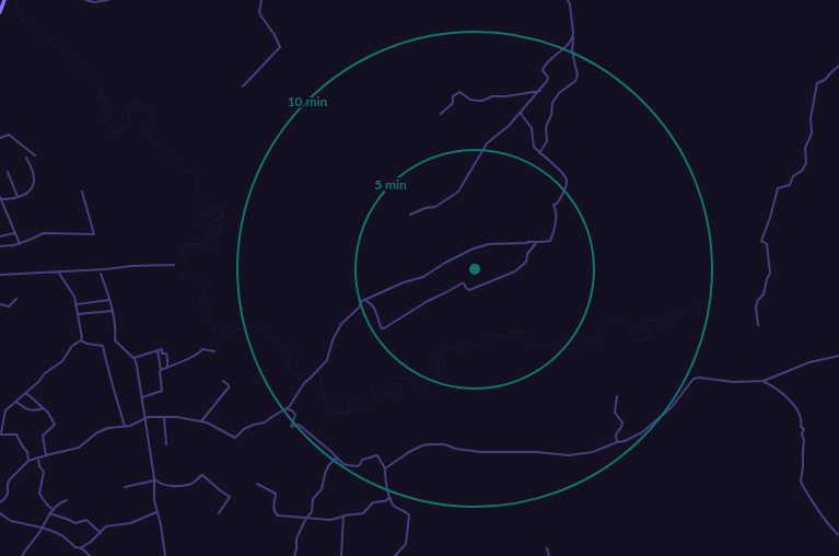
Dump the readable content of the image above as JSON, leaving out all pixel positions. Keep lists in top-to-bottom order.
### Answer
{
  "rings": ["10 min", "5 min"]
}
